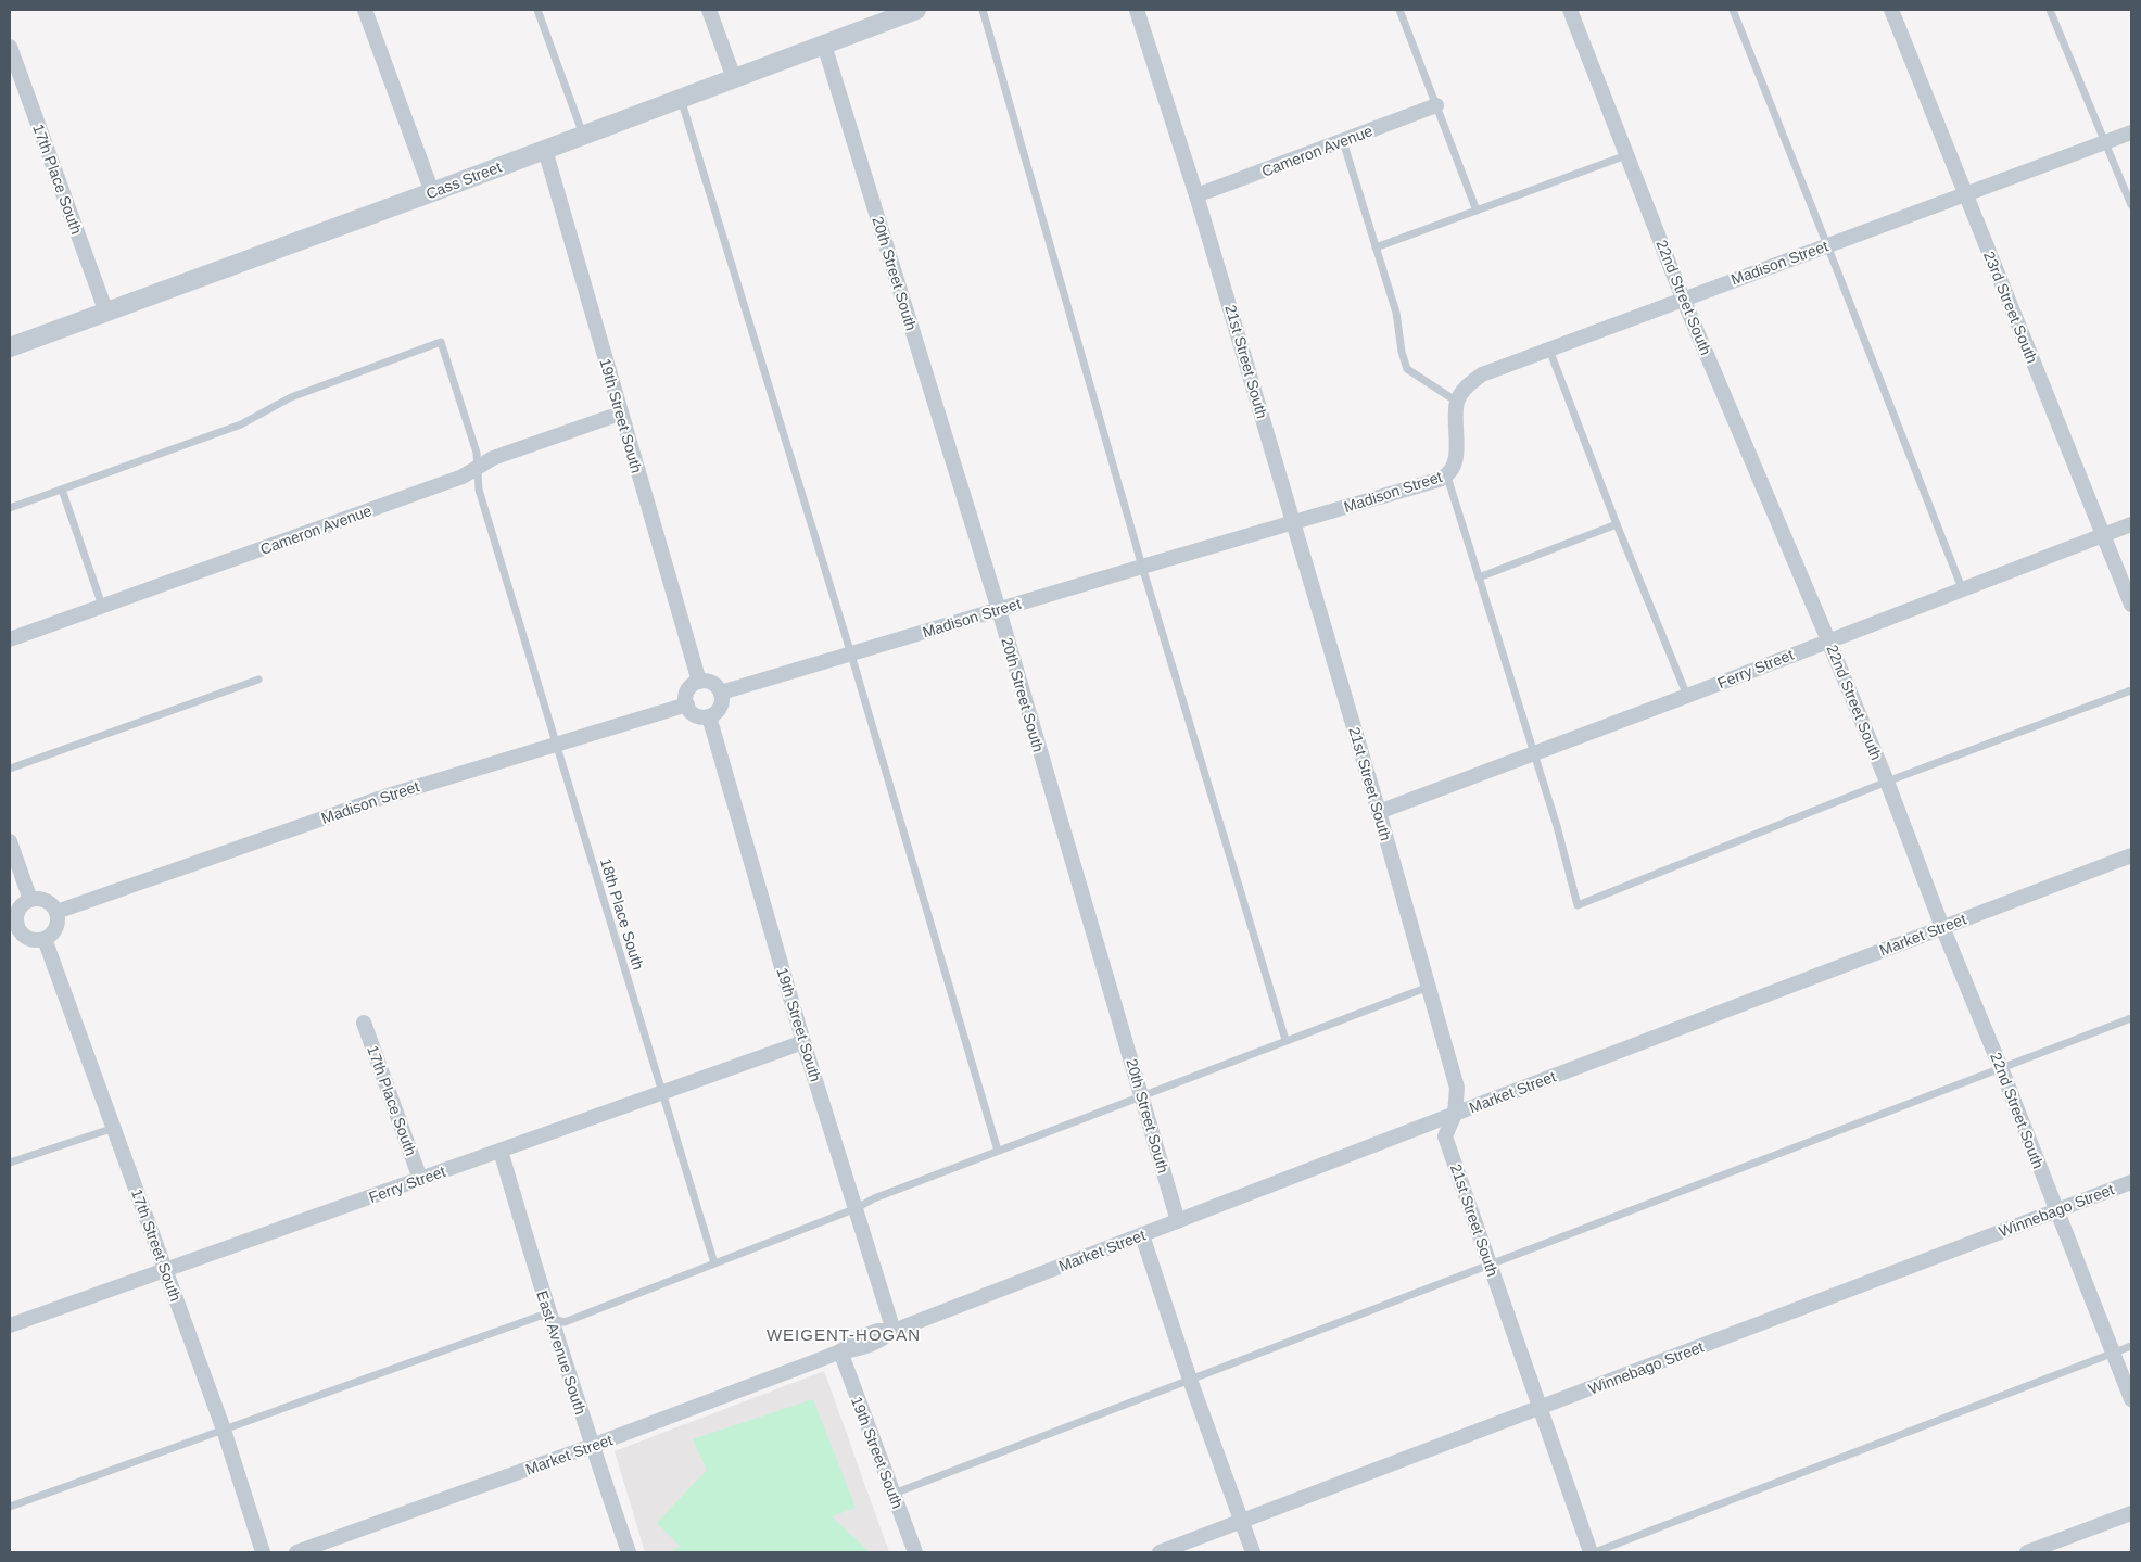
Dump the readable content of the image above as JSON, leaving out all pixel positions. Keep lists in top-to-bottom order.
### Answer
{
  "streets": {
    "street": [
      "Cameron Avenue",
      "17th Place South",
      "Cass Street",
      "Madison Street",
      "20th Street South",
      "22nd Street South",
      "23rd Street South",
      "21st Street South",
      "19th Street South",
      "Ferry Street",
      "Market Street",
      "Winnebago Street",
      "17th Street South",
      "East Avenue South"
    ],
    "lane": ["18th Place South"]
  },
  "crossings": [
    ["Cameron Avenue", "21st Street South"],
    ["Cameron Avenue", "19th Street South"],
    ["Cameron Avenue", "18th Place South"],
    ["17th Place South", "Cass Street"],
    ["17th Place South", "Ferry Street"],
    ["Cass Street", "20th Street South"],
    ["Cass Street", "19th Street South"],
    ["Madison Street", "20th Street South"],
    ["Madison Street", "22nd Street South"],
    ["Madison Street", "23rd Street South"],
    ["Madison Street", "21st Street South"],
    ["Madison Street", "19th Street South"],
    ["Madison Street", "18th Place South"],
    ["Madison Street", "17th Street South"],
    ["20th Street South", "Market Street"],
    ["22nd Street South", "Ferry Street"],
    ["22nd Street South", "Market Street"],
    ["22nd Street South", "Winnebago Street"],
    ["23rd Street South", "Ferry Street"],
    ["21st Street South", "Ferry Street"],
    ["21st Street South", "Market Street"],
    ["21st Street South", "Winnebago Street"],
    ["19th Street South", "Ferry Street"],
    ["19th Street South", "Market Street"],
    ["Ferry Street", "18th Place South"],
    ["Ferry Street", "17th Street South"],
    ["Ferry Street", "East Avenue South"],
    ["Market Street", "East Avenue South"]
  ],
  "districts": ["WEIGENT-HOGAN"]
}
